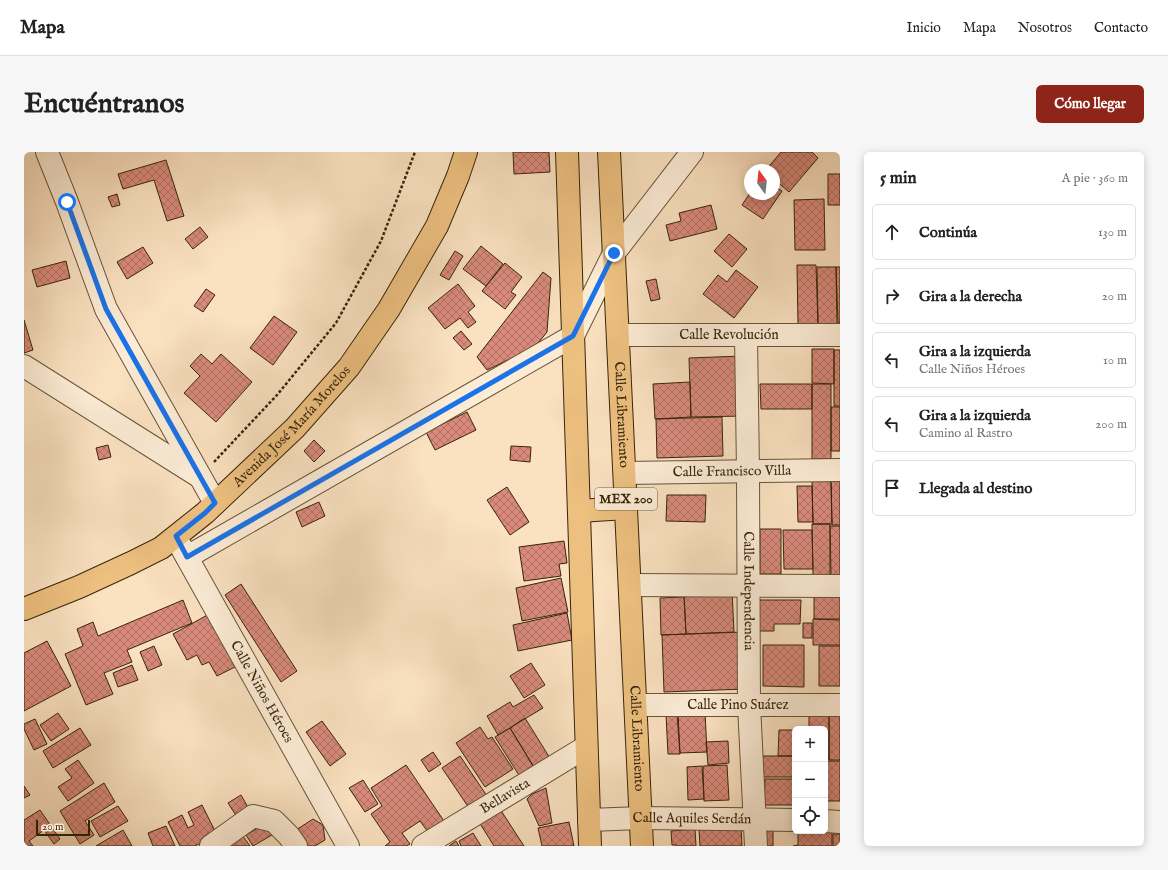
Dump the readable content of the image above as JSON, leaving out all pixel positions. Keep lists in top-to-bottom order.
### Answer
{
  "streets": {
    "main road": ["Calle Libramiento", "Avenida José María Morelos", "MEX 200"],
    "street": [
      "Calle Revolución",
      "Calle Francisco Villa",
      "Calle Independencia",
      "Calle Niños Héroes",
      "Calle Pino Suárez",
      "Bellavista",
      "Calle Aquiles Serdán"
    ]
  },
  "crossings": [
    ["Calle Revolución", "Calle Libramiento"],
    ["Calle Revolución", "Calle Independencia"],
    ["Calle Libramiento", "Calle Francisco Villa"],
    ["Calle Libramiento", "Calle Pino Suárez"],
    ["Calle Libramiento", "Calle Aquiles Serdán"],
    ["Avenida José María Morelos", "Calle Niños Héroes"],
    ["Calle Francisco Villa", "Calle Independencia"],
    ["MEX 200", "Bellavista"],
    ["MEX 200", "Calle Aquiles Serdán"],
    ["Calle Independencia", "Calle Pino Suárez"],
    ["Calle Independencia", "Calle Aquiles Serdán"]
  ],
  "scale_bar": "20 m",
  "north": "top",
  "page": {
    "header": "Mapa",
    "nav": [
      "Inicio",
      "Mapa",
      "Nosotros",
      "Contacto"
    ],
    "buttons": "Cómo llegar",
    "title": "Encuéntranos",
    "heading": ["5 min", "A pie · 360 m"],
    "list": [
      ["Continúa", "130 m"],
      ["Gira a la derecha", "20 m"],
      ["Gira a la izquierda", "Calle Niños Héroes", "10 m"],
      ["Gira a la izquierda", "Camino al Rastro", "200 m"],
      "Llegada al destino"
    ],
    "map_buttons": ["+", "−"],
    "scale": "20 m"
  }
}
